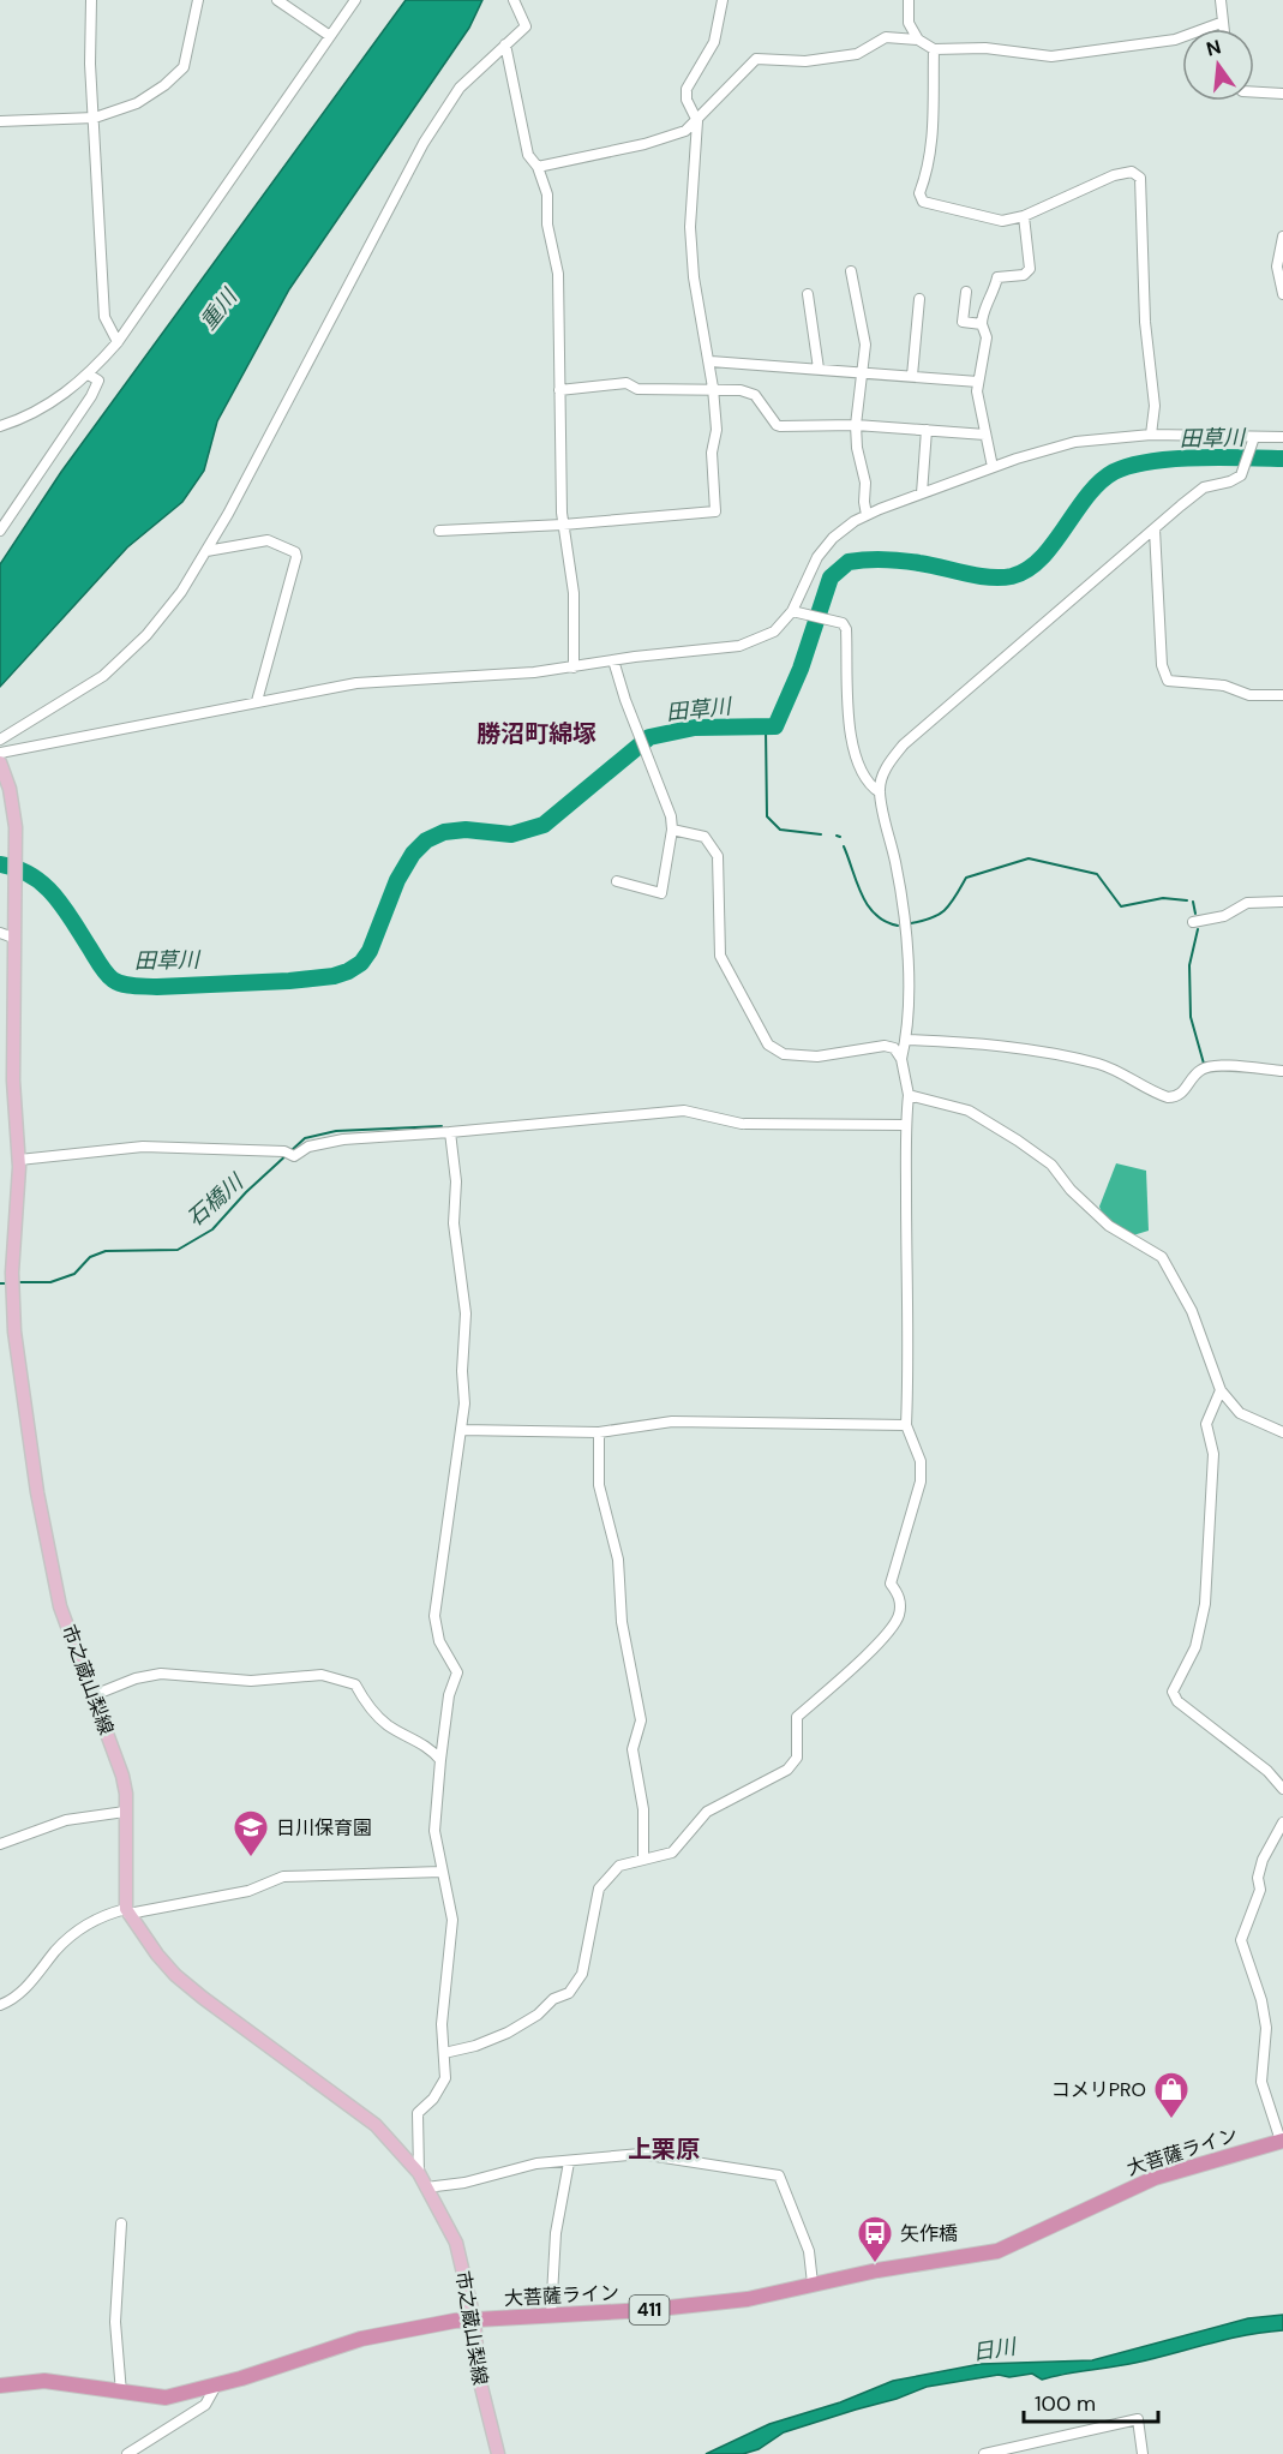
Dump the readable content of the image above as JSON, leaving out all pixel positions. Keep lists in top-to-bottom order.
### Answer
{
  "streets": {
    "highway": ["大菩薩ライン", "411"],
    "main road": ["市之蔵山梨線"]
  },
  "crossings": [
    ["市之蔵山梨線", "大菩薩ライン"]
  ],
  "districts": ["勝沼町綿塚", "上栗原"],
  "water": [
    "重川",
    "田草川",
    "石橋川",
    "日川"
  ],
  "places": {
    "school or university": ["日川保育園"],
    "shop": ["コメリPRO"],
    "bus stop": ["矢作橋"]
  },
  "scale_bar": "100 m",
  "north": "top"
}
